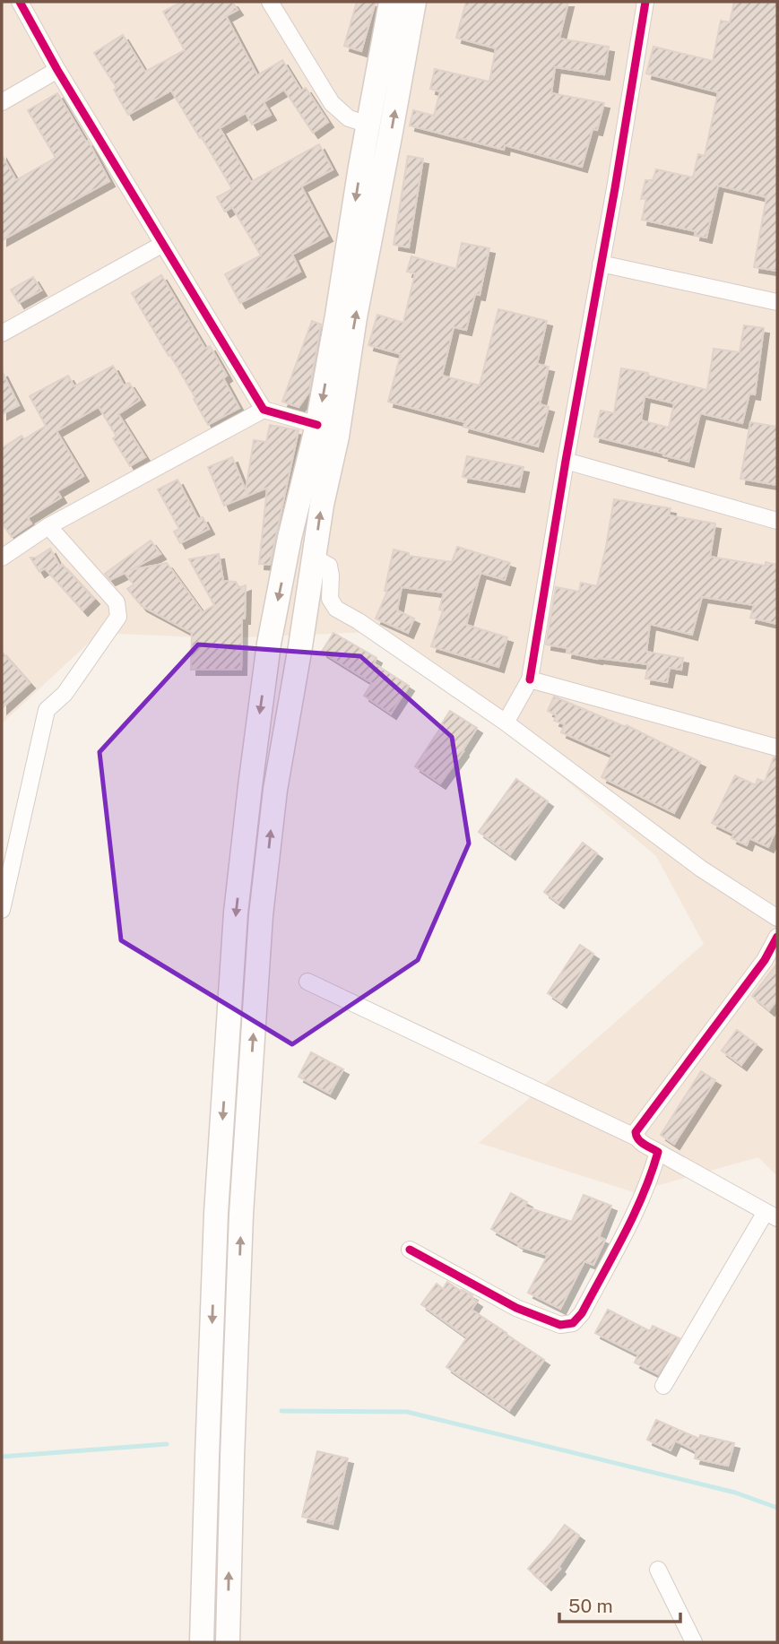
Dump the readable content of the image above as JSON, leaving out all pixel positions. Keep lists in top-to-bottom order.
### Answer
{
  "scale_bar": "50 m"
}
